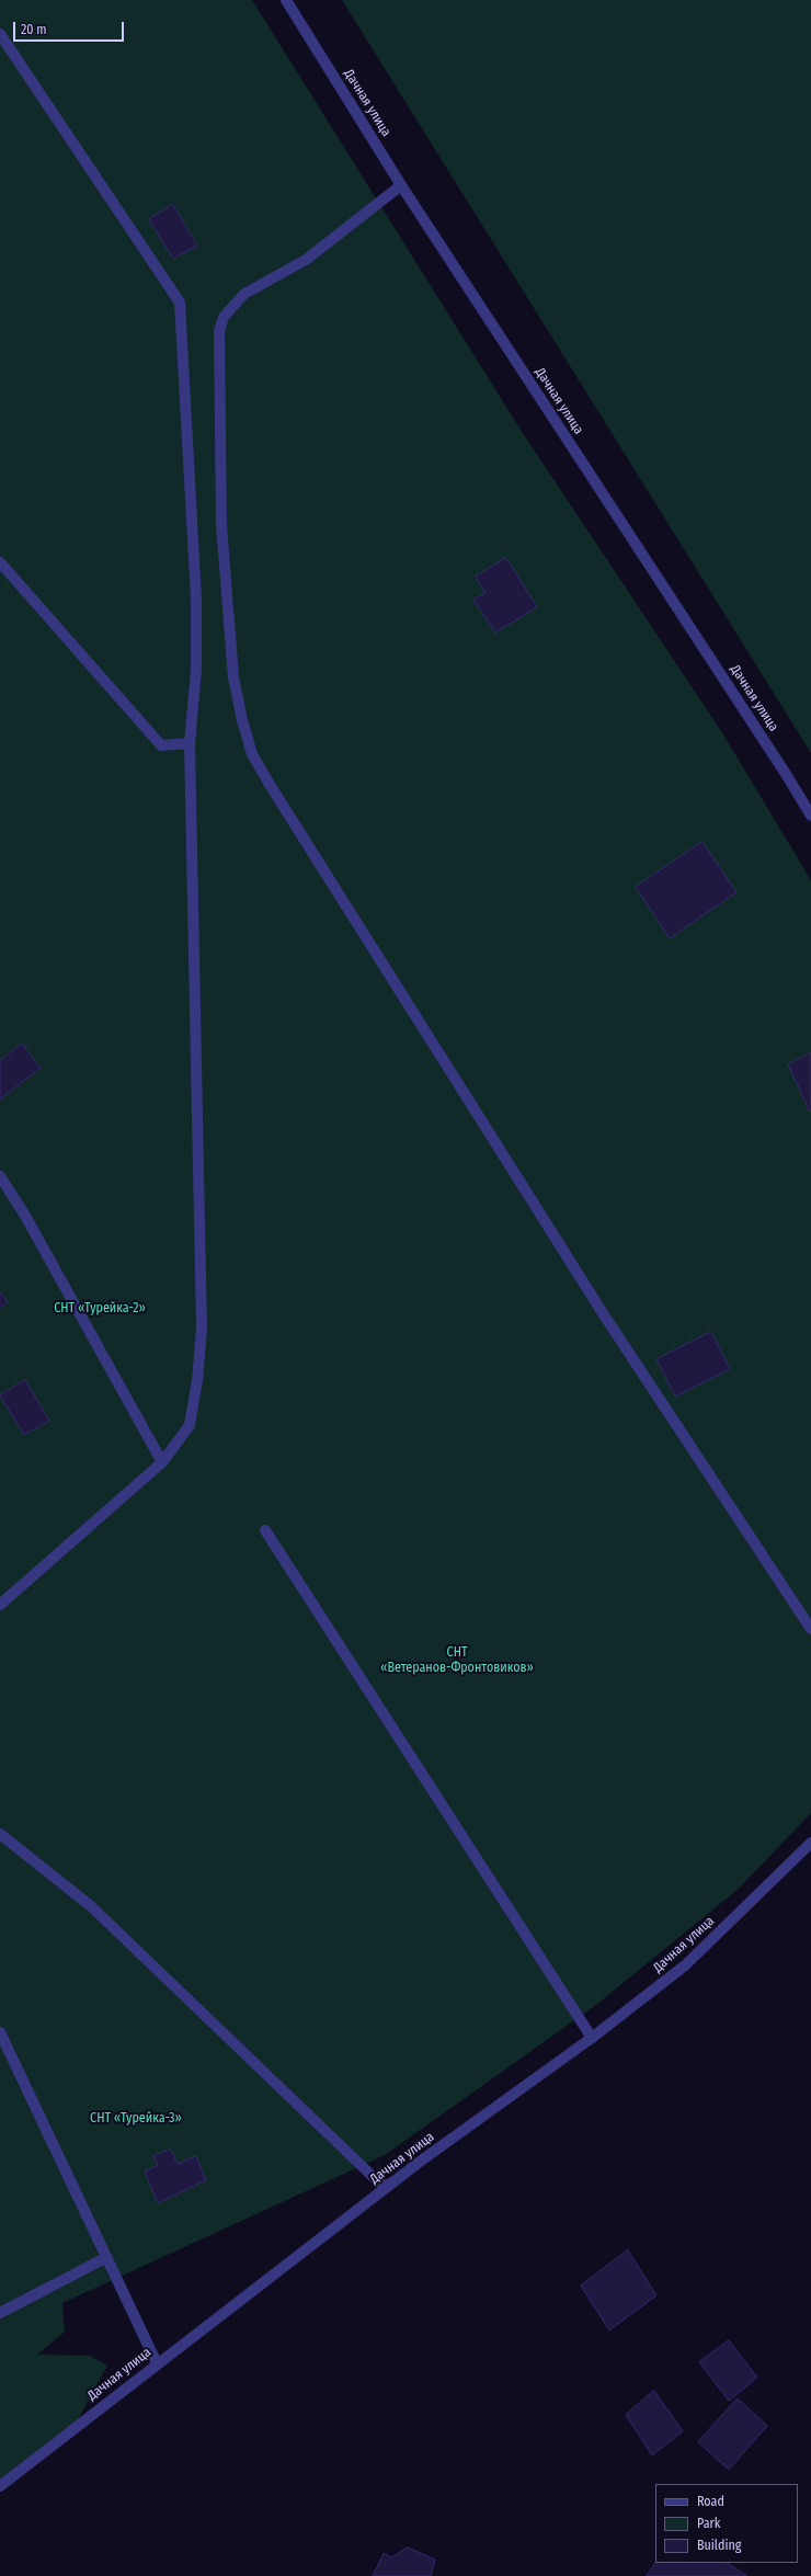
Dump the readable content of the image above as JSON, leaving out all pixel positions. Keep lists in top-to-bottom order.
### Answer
{
  "streets": {
    "street": ["Дачная улица"]
  },
  "parks": ["СНТ «Турейка-2»", "СНТ «Ветеранов-Фронтовиков»", "СНТ «Турейка-3»"],
  "legend": ["Road", "Park", "Building"],
  "scale_bar": "20 m"
}
